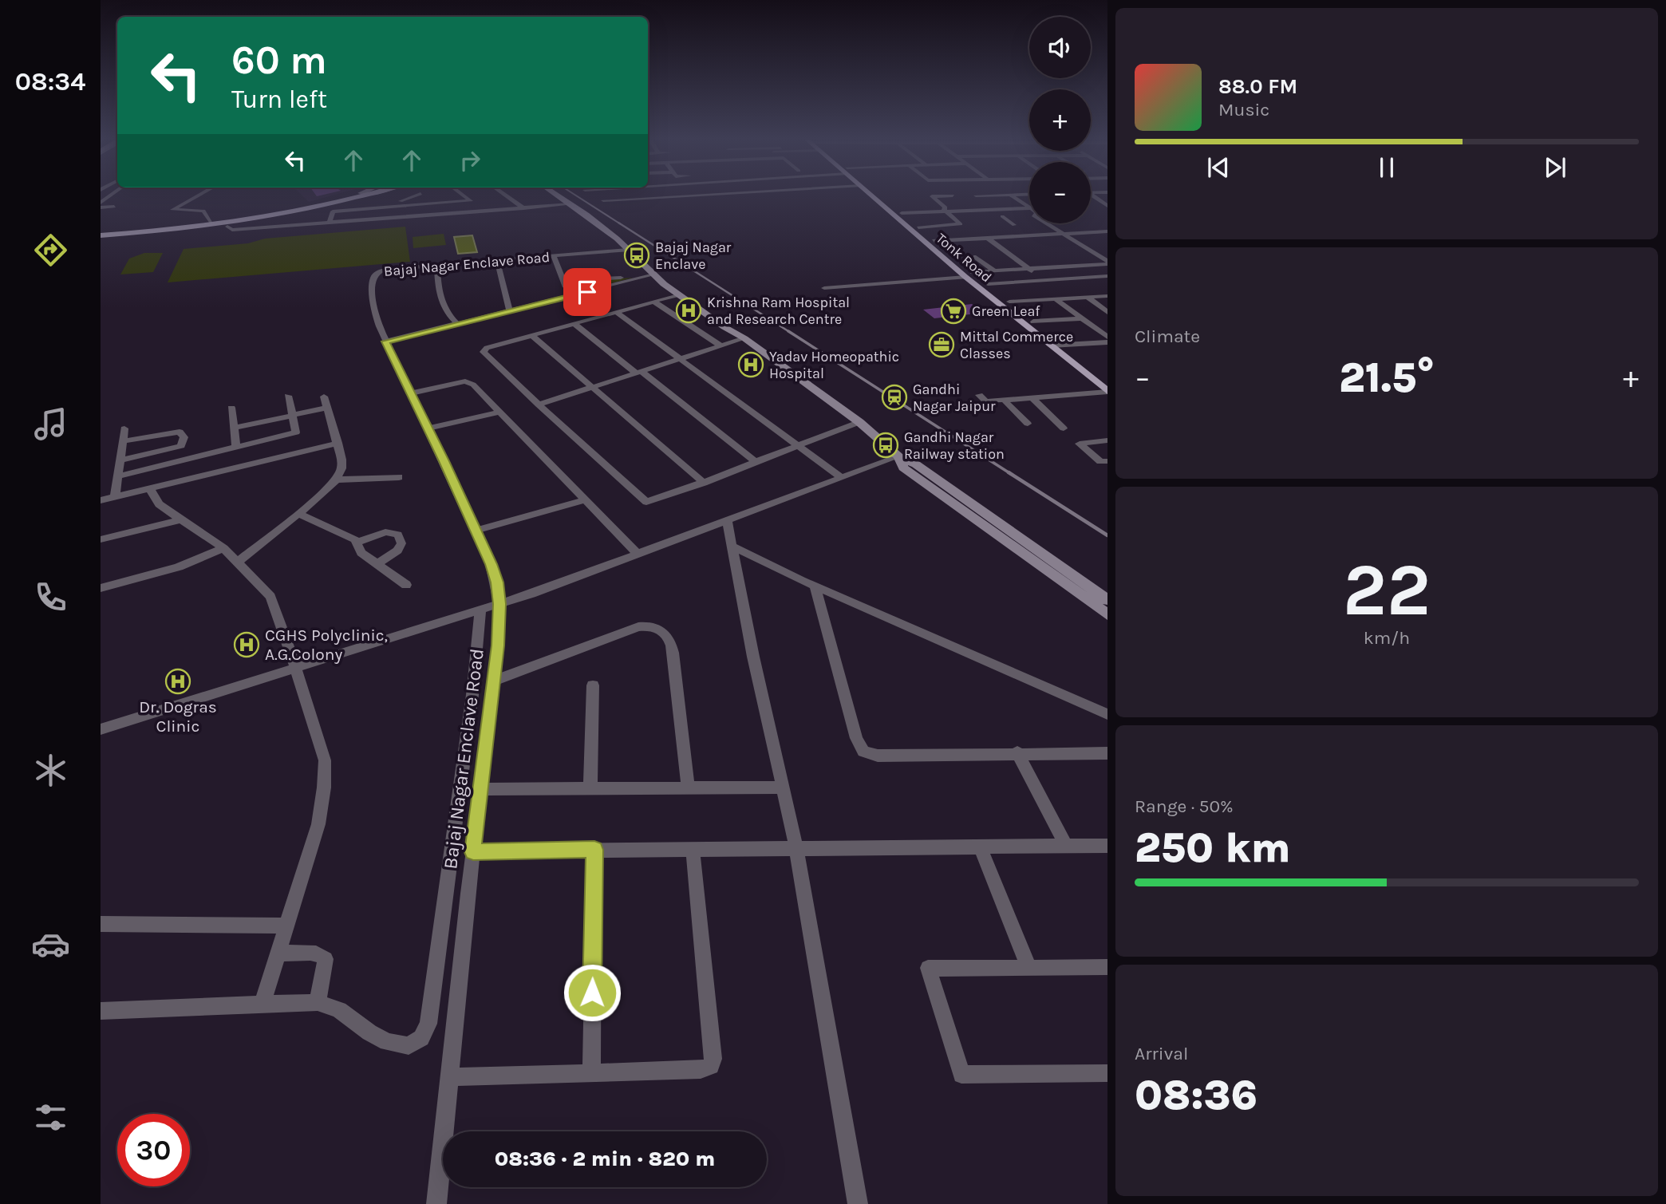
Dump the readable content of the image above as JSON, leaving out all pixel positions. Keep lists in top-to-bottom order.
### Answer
{
  "streets": {
    "main road": ["Tonk Road"],
    "street": ["Bajaj Nagar Enclave Road"]
  },
  "places": {
    "bus stop": ["Bajaj Nagar Enclave", "Gandhi Nagar Railway station"],
    "hospital": [
      "Krishna Ram Hospital and Research Centre",
      "Yadav Homeopathic Hospital",
      "CGHS Polyclinic, A.G.Colony",
      "Dr. Dogras Clinic"
    ],
    "supermarket": ["Green Leaf"],
    "office": ["Mittal Commerce Classes"],
    "station": ["Gandhi Nagar Jaipur"]
  },
  "page": {
    "tabs": "08:34",
    "map_buttons": ["+", "−"],
    "turn": ["60 m", "Turn left"],
    "song": ["88.0 FM", "Music"],
    "tile": [
      "Climate",
      ["22", "km/h"],
      ["Range · 50%", "250 km"],
      ["Arrival", "08:36"]
    ],
    "heat": ["−", "21.5°", "+"],
    "limit": "30",
    "trip": "08:36 · 2 min · 820 m"
  }
}
